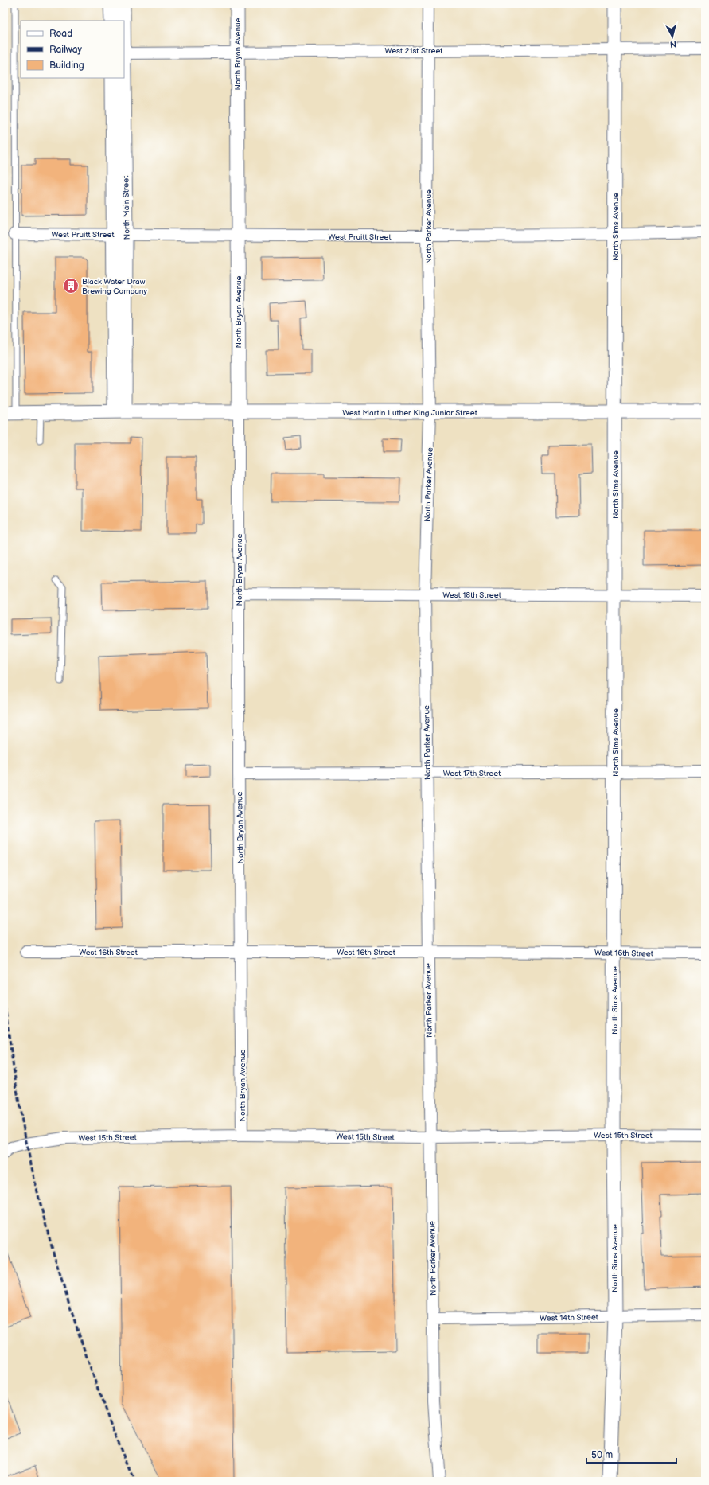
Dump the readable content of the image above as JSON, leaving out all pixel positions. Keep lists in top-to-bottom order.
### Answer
{
  "streets": {
    "street": [
      "West 21st Street",
      "North Bryan Avenue",
      "North Main Street",
      "North Parker Avenue",
      "North Sims Avenue",
      "West Pruitt Street",
      "West Martin Luther King Junior Street",
      "West 18th Street",
      "West 17th Street",
      "West 16th Street",
      "West 15th Street",
      "West 14th Street"
    ]
  },
  "crossings": [
    ["West 21st Street", "North Bryan Avenue"],
    ["West 21st Street", "North Parker Avenue"],
    ["West 21st Street", "North Sims Avenue"],
    ["North Bryan Avenue", "West Pruitt Street"],
    ["North Bryan Avenue", "West Martin Luther King Junior Street"],
    ["North Bryan Avenue", "West 18th Street"],
    ["North Bryan Avenue", "West 17th Street"],
    ["North Bryan Avenue", "West 16th Street"],
    ["North Bryan Avenue", "West 15th Street"],
    ["North Main Street", "West Pruitt Street"],
    ["North Main Street", "West Martin Luther King Junior Street"],
    ["North Parker Avenue", "West Pruitt Street"],
    ["North Parker Avenue", "West Martin Luther King Junior Street"],
    ["North Parker Avenue", "West 18th Street"],
    ["North Parker Avenue", "West 17th Street"],
    ["North Parker Avenue", "West 16th Street"],
    ["North Parker Avenue", "West 15th Street"],
    ["North Parker Avenue", "West 14th Street"],
    ["North Sims Avenue", "West Pruitt Street"],
    ["North Sims Avenue", "West Martin Luther King Junior Street"],
    ["North Sims Avenue", "West 18th Street"],
    ["North Sims Avenue", "West 17th Street"],
    ["North Sims Avenue", "West 16th Street"],
    ["North Sims Avenue", "West 15th Street"],
    ["North Sims Avenue", "West 14th Street"]
  ],
  "places": {
    "building": ["Black Water Draw Brewing Company"]
  },
  "legend": ["Road", "Railway", "Building"],
  "scale_bar": "50 m",
  "north": "bottom"
}
